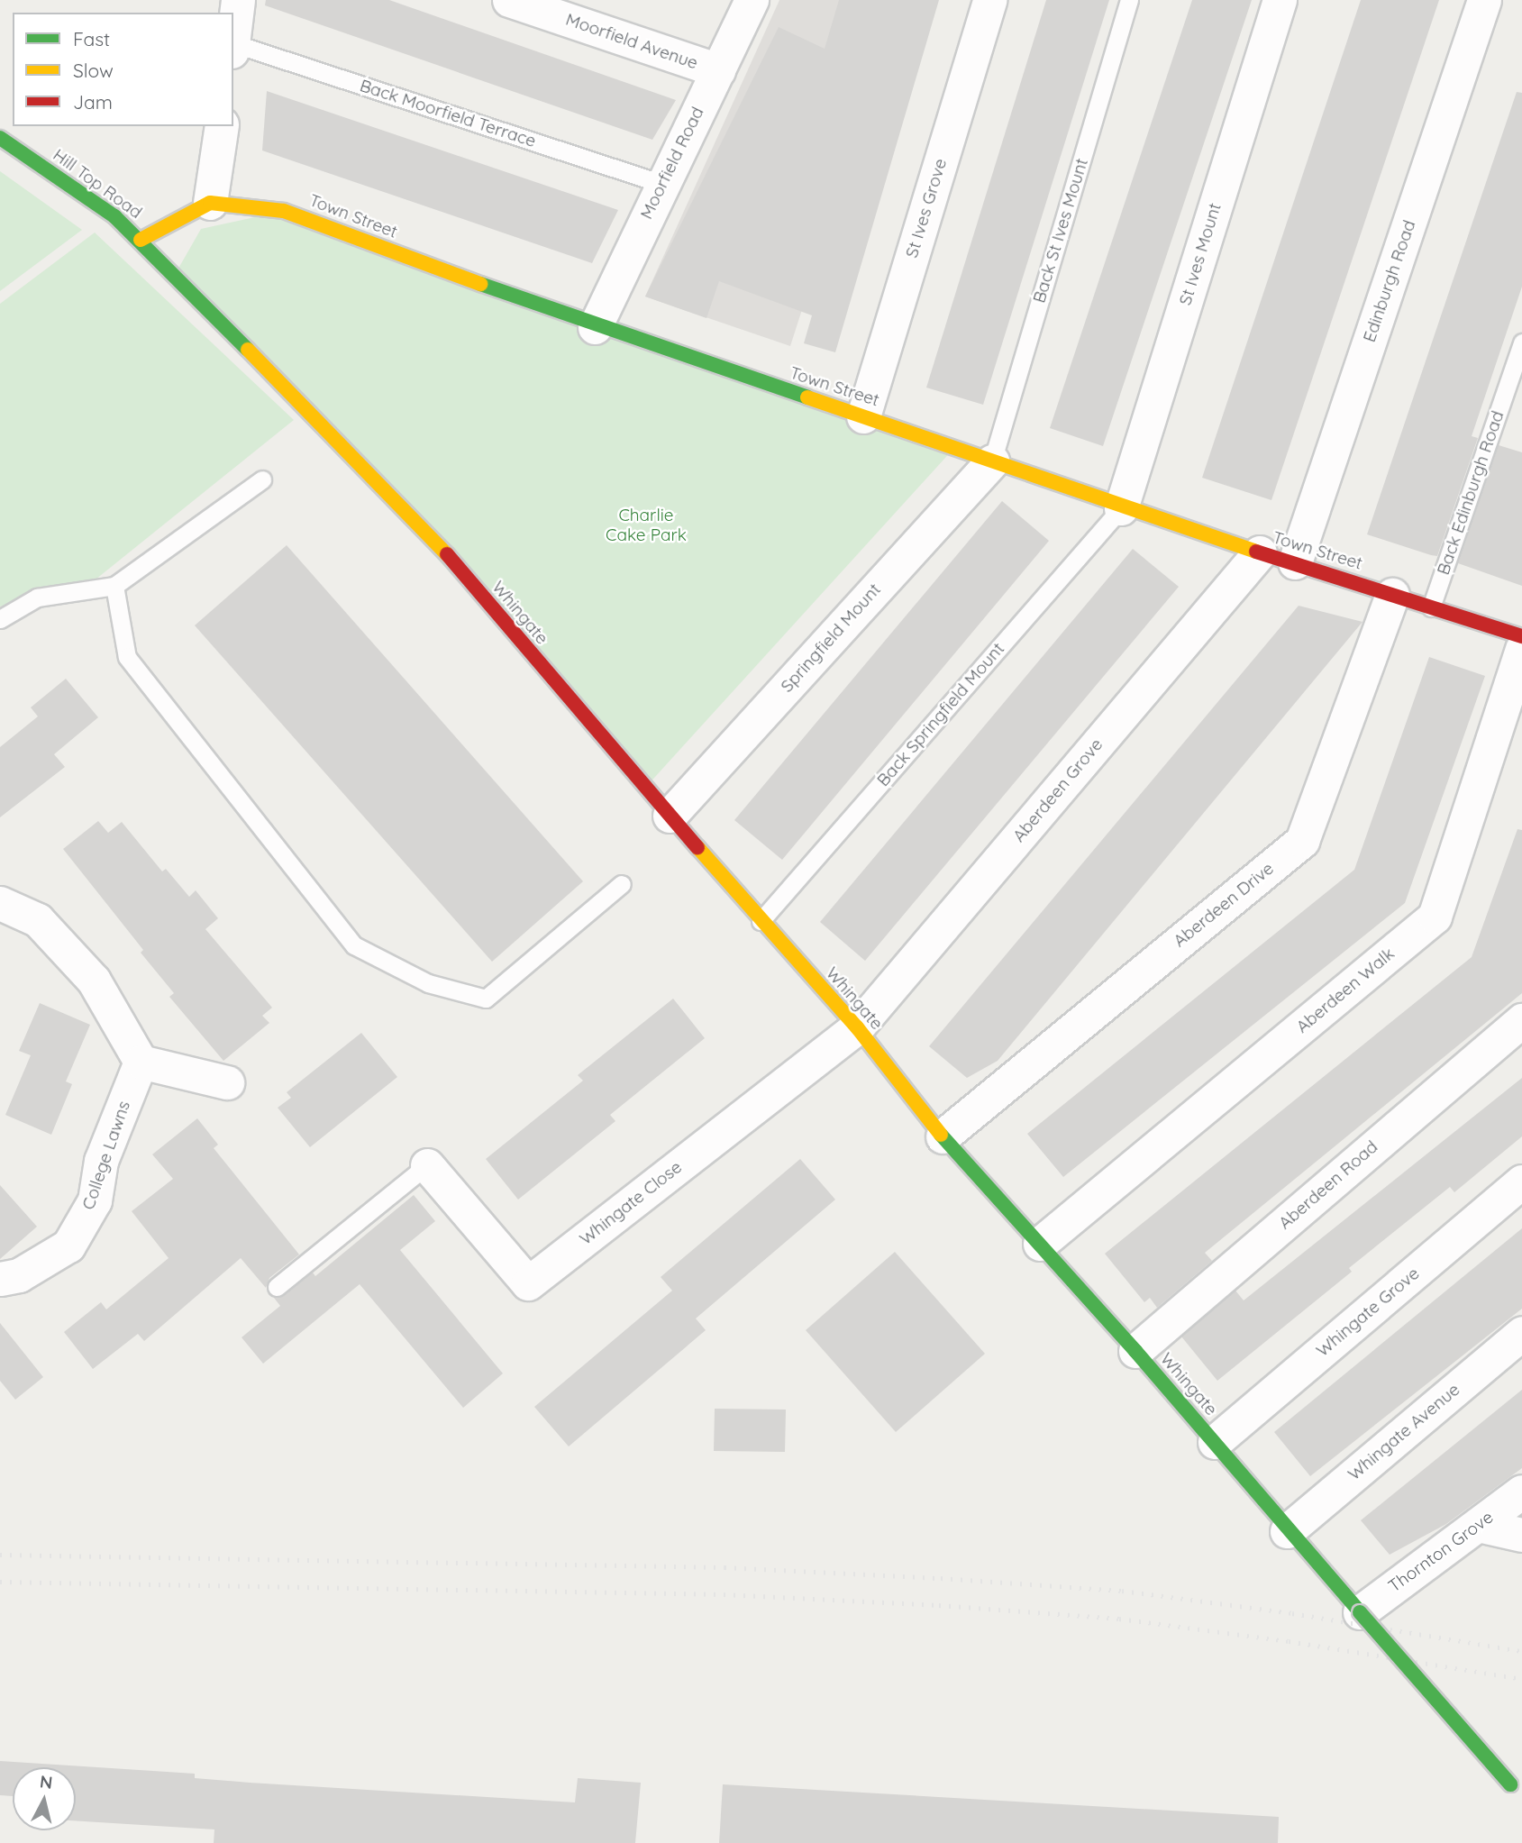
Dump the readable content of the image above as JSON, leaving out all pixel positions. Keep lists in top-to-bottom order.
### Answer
{
  "streets": {
    "street": [
      "Moorfield Avenue",
      "Moorfield Road",
      "Hill Top Road",
      "St Ives Grove",
      "Town Street",
      "St Ives Mount",
      "Edinburgh Road",
      "Whingate",
      "Springfield Mount",
      "Aberdeen Grove",
      "Aberdeen Drive",
      "Aberdeen Walk",
      "College Lawns",
      "Aberdeen Road",
      "Whingate Close",
      "Whingate Grove",
      "Whingate Avenue",
      "Thornton Grove"
    ],
    "lane": [
      "Back Moorfield Terrace",
      "Back St Ives Mount",
      "Back Edinburgh Road",
      "Back Springfield Mount"
    ]
  },
  "crossings": [
    ["Moorfield Avenue", "Moorfield Road"],
    ["Back Moorfield Terrace", "Moorfield Road"],
    ["Moorfield Road", "Town Street"],
    ["Hill Top Road", "Whingate"],
    ["St Ives Grove", "Town Street"],
    ["Town Street", "Back St Ives Mount"],
    ["Town Street", "St Ives Mount"],
    ["Town Street", "Edinburgh Road"],
    ["Town Street", "Back Edinburgh Road"],
    ["Town Street", "Springfield Mount"],
    ["Town Street", "Back Springfield Mount"],
    ["Town Street", "Aberdeen Grove"],
    ["Town Street", "Aberdeen Drive"],
    ["Back St Ives Mount", "Springfield Mount"],
    ["St Ives Mount", "Back Springfield Mount"],
    ["Whingate", "Springfield Mount"],
    ["Whingate", "Back Springfield Mount"],
    ["Whingate", "Aberdeen Grove"],
    ["Whingate", "Aberdeen Drive"],
    ["Whingate", "Aberdeen Walk"],
    ["Whingate", "Aberdeen Road"],
    ["Whingate", "Whingate Close"],
    ["Whingate", "Whingate Grove"],
    ["Whingate", "Whingate Avenue"],
    ["Whingate", "Thornton Grove"],
    ["Aberdeen Grove", "Whingate Close"]
  ],
  "parks": ["Charlie Cake Park"],
  "legend": ["Fast", "Slow", "Jam"],
  "north": "top"
}
